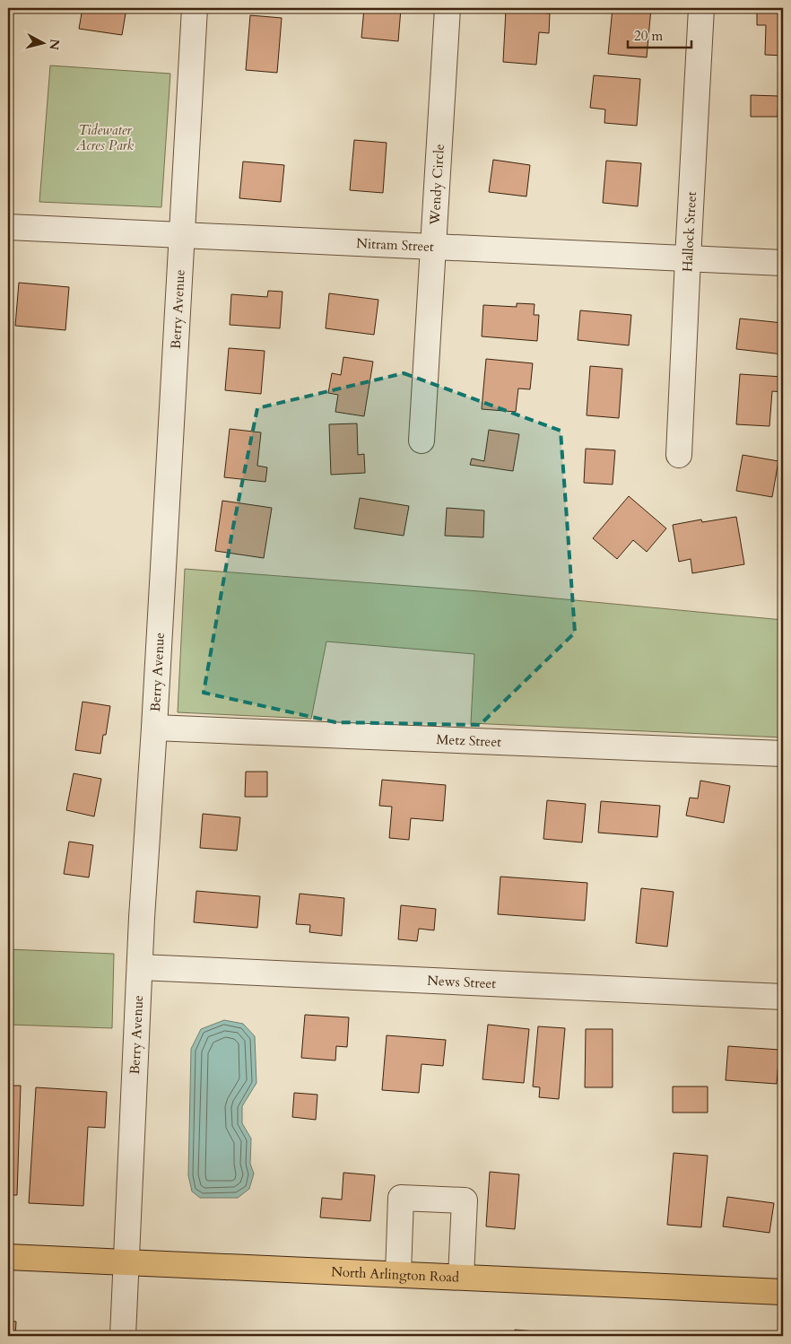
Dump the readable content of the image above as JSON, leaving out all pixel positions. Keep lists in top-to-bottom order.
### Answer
{
  "streets": {
    "main road": ["North Arlington Road"],
    "street": [
      "Wendy Circle",
      "Hallock Street",
      "Nitram Street",
      "Berry Avenue",
      "Metz Street",
      "News Street"
    ]
  },
  "crossings": [
    ["Wendy Circle", "Nitram Street"],
    ["Hallock Street", "Nitram Street"],
    ["Nitram Street", "Berry Avenue"],
    ["Berry Avenue", "Metz Street"],
    ["Berry Avenue", "News Street"],
    ["Berry Avenue", "North Arlington Road"]
  ],
  "parks": ["Tidewater Acres Park"],
  "scale_bar": "20 m",
  "north": "right"
}
